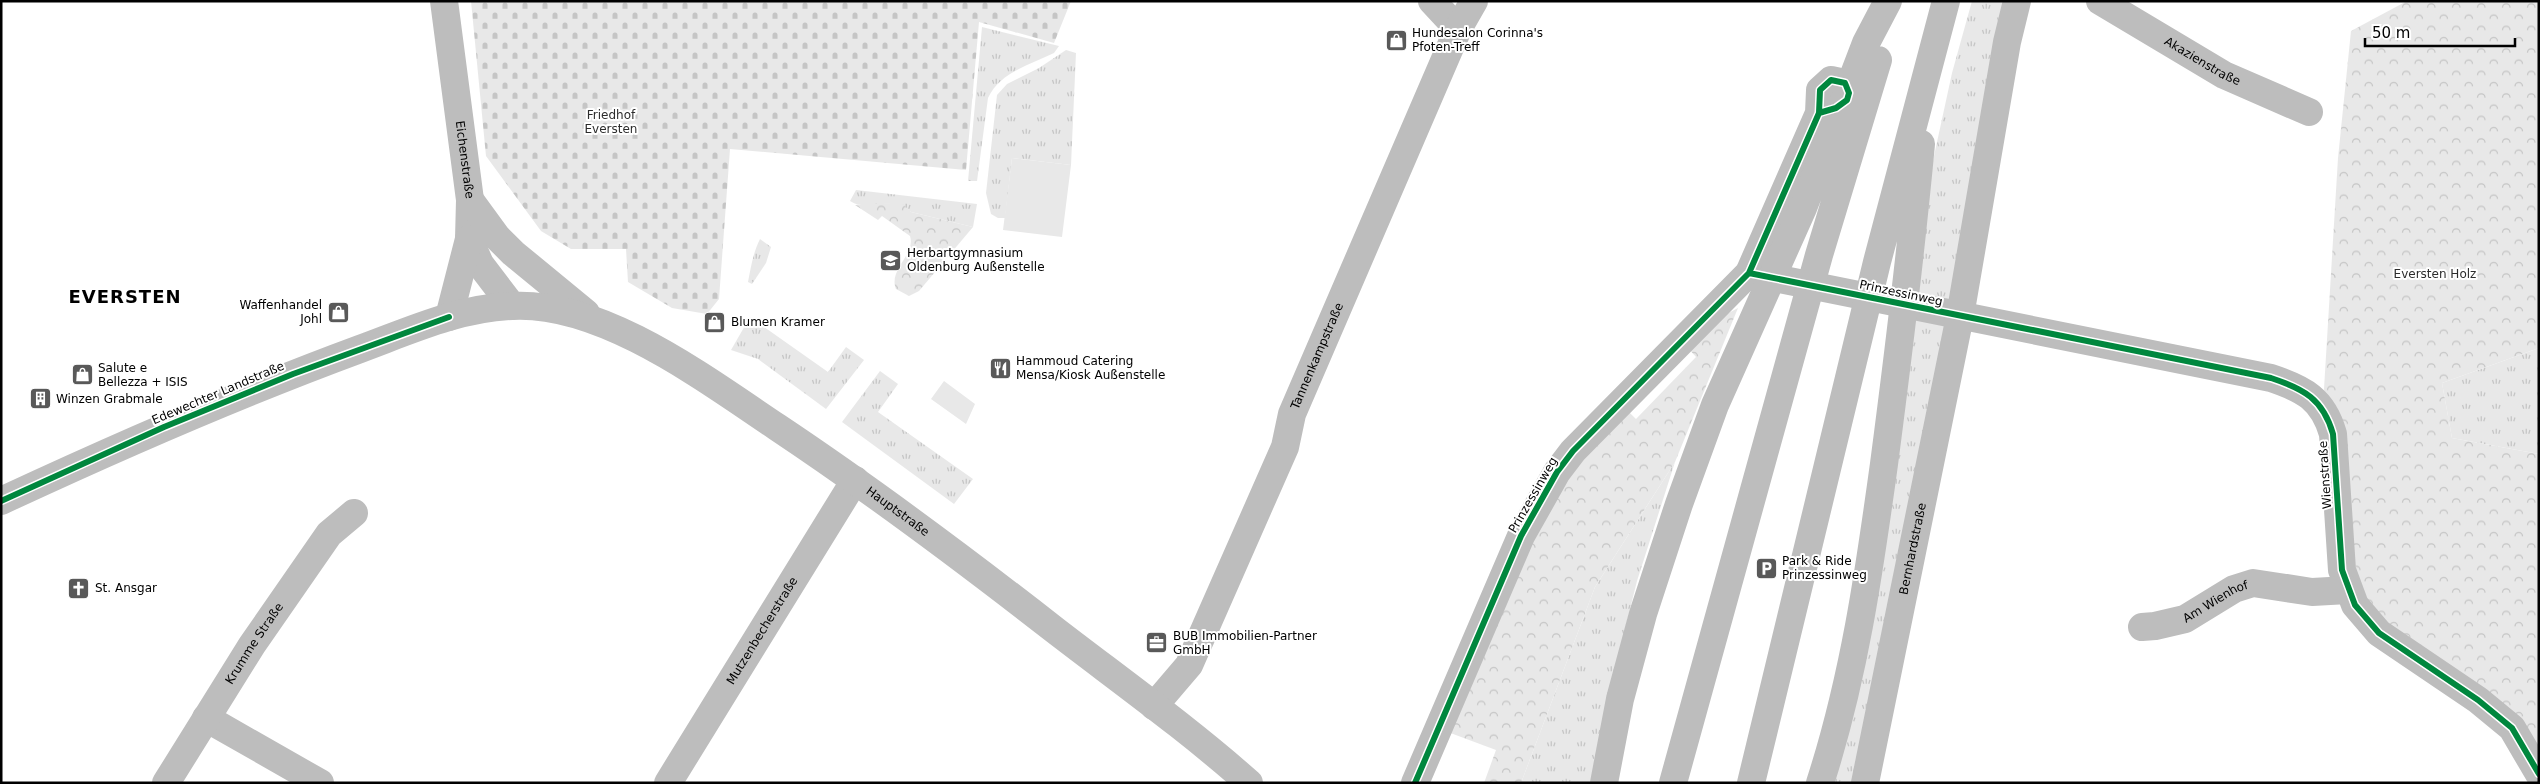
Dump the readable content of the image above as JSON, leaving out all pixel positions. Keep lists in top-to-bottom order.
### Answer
{
  "streets": {
    "main road": [
      "Akazienstraße",
      "Eichenstraße",
      "Prinzessinweg",
      "Tannenkampstraße",
      "Edewechter Landstraße",
      "Wienstraße",
      "Hauptstraße",
      "Bernhardstraße",
      "Am Wienhof",
      "Mutzenbecherstraße",
      "Krumme Straße"
    ]
  },
  "crossings": [
    ["Eichenstraße", "Edewechter Landstraße"],
    ["Eichenstraße", "Hauptstraße"],
    ["Prinzessinweg", "Wienstraße"],
    ["Prinzessinweg", "Bernhardstraße"],
    ["Tannenkampstraße", "Hauptstraße"],
    ["Edewechter Landstraße", "Hauptstraße"],
    ["Wienstraße", "Bernhardstraße"],
    ["Wienstraße", "Am Wienhof"],
    ["Hauptstraße", "Mutzenbecherstraße"]
  ],
  "districts": ["EVERSTEN"],
  "parks": ["Friedhof Eversten", "Eversten Holz"],
  "places": {
    "shop": [
      "Hundesalon Corinna's Pfoten-Treff",
      "Waffenhandel Johl",
      "Blumen Kramer",
      "Salute e Bellezza + ISIS"
    ],
    "school or university": ["Herbartgymnasium Oldenburg Außenstelle"],
    "restaurant": ["Hammoud Catering Mensa/Kiosk Außenstelle"],
    "building": ["Winzen Grabmale"],
    "parking": ["Park & Ride Prinzessinweg"],
    "church": ["St. Ansgar"],
    "office": ["BUB Immobilien-Partner GmbH"]
  },
  "scale_bar": "50 m"
}
